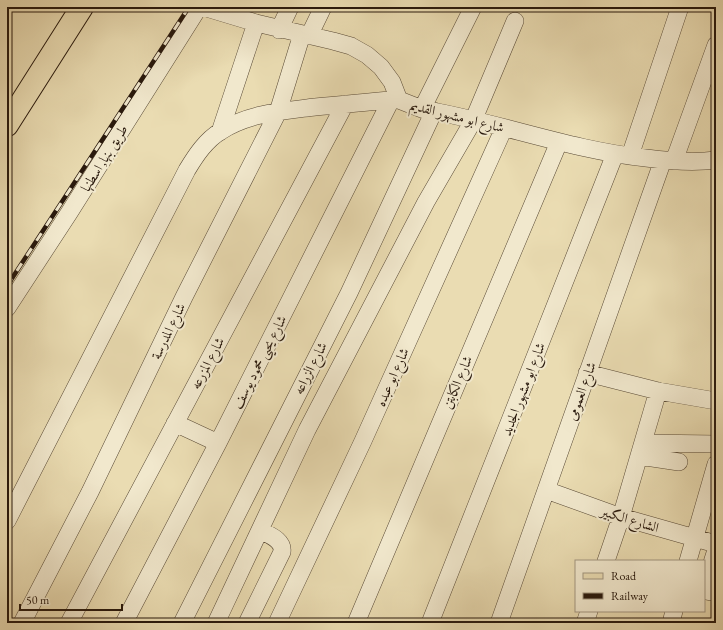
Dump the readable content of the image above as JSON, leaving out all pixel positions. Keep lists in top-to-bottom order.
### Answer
{
  "streets": {
    "street": [
      "شارع ابو مشهور القديم",
      "طريق بنها, اسطنها",
      "شارع المدرسة",
      "شارع يحيى محمود يوسف",
      "شارع المزرعه",
      "شارع الزراعه",
      "شارع ابو عبده",
      "شارع الكابتن",
      "شارع ابو مشهور الجديد",
      "شارع العمومى",
      "الشارع الكبير"
    ]
  },
  "crossings": [
    ["شارع ابو مشهور القديم", "طريق بنها, اسطنها"],
    ["شارع ابو مشهور القديم", "شارع المدرسة"],
    ["شارع ابو مشهور القديم", "شارع يحيى محمود يوسف"],
    ["شارع ابو مشهور القديم", "شارع الزراعه"],
    ["شارع ابو مشهور القديم", "شارع ابو عبده"],
    ["شارع ابو مشهور القديم", "شارع الكابتن"],
    ["شارع ابو مشهور القديم", "شارع ابو مشهور الجديد"],
    ["شارع ابو مشهور القديم", "شارع العمومى"],
    ["شارع العمومى", "الشارع الكبير"]
  ],
  "legend": ["Road", "Railway"],
  "scale_bar": "50 m"
}
